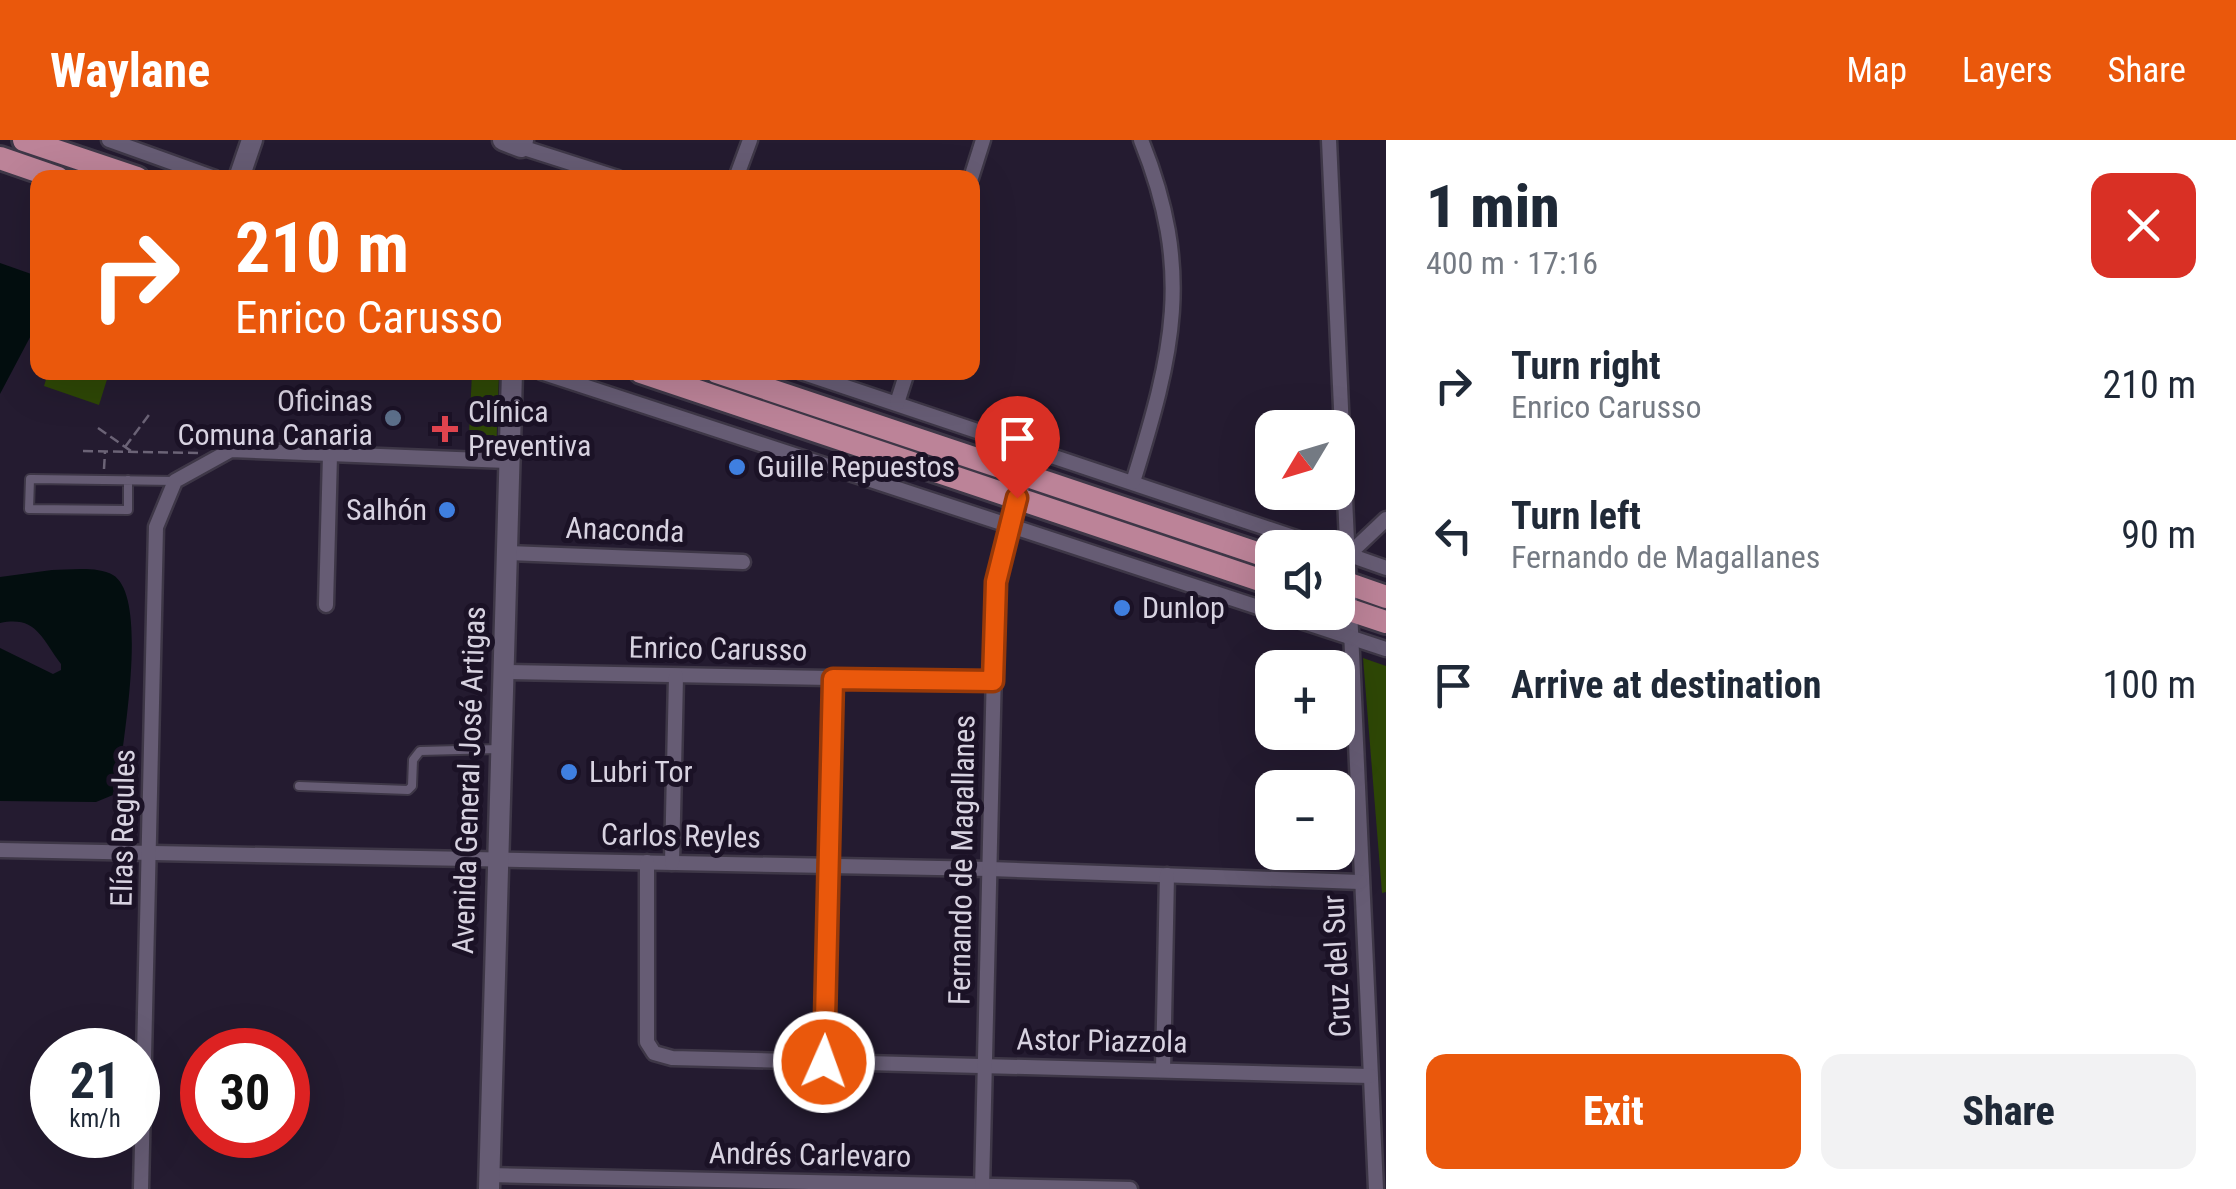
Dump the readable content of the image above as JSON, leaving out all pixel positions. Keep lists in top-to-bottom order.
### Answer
{
  "streets": {
    "street": [
      "Anaconda",
      "Enrico Carusso",
      "Avenida General José Artigas",
      "Elías Regules",
      "Carlos Reyles",
      "Fernando de Magallanes",
      "Cruz del Sur",
      "Astor Piazzola",
      "Andrés Carlevaro"
    ]
  },
  "crossings": [
    ["Anaconda", "Avenida General José Artigas"],
    ["Enrico Carusso", "Avenida General José Artigas"],
    ["Enrico Carusso", "Fernando de Magallanes"],
    ["Avenida General José Artigas", "Carlos Reyles"],
    ["Avenida General José Artigas", "Andrés Carlevaro"],
    ["Elías Regules", "Carlos Reyles"],
    ["Carlos Reyles", "Fernando de Magallanes"],
    ["Carlos Reyles", "Cruz del Sur"],
    ["Carlos Reyles", "Astor Piazzola"],
    ["Fernando de Magallanes", "Astor Piazzola"],
    ["Fernando de Magallanes", "Andrés Carlevaro"],
    ["Cruz del Sur", "Astor Piazzola"]
  ],
  "places": {
    "other": [
      "Oficinas Comuna Canaria",
      "Guille Repuestos",
      "Salhón",
      "Dunlop",
      "Lubri Tor"
    ],
    "health": ["Clínica Preventiva"]
  },
  "north": "bottom left",
  "page": {
    "header": "Waylane",
    "nav": ["Map", "Layers", "Share"],
    "heading": ["1 min", "400 m · 17:16"],
    "turn": ["210 m", "Enrico Carusso"],
    "list": [
      {
        "name": "Turn right",
        "note": "Enrico Carusso",
        "value": "210 m"
      },
      {
        "name": "Turn left",
        "note": "Fernando de Magallanes",
        "value": "90 m"
      },
      {
        "name": "Arrive at destination",
        "value": "100 m"
      }
    ],
    "map_buttons": ["+", "−"],
    "speed": "21 km/h",
    "limit": "30",
    "buttons": ["Exit", "Share"]
  }
}
